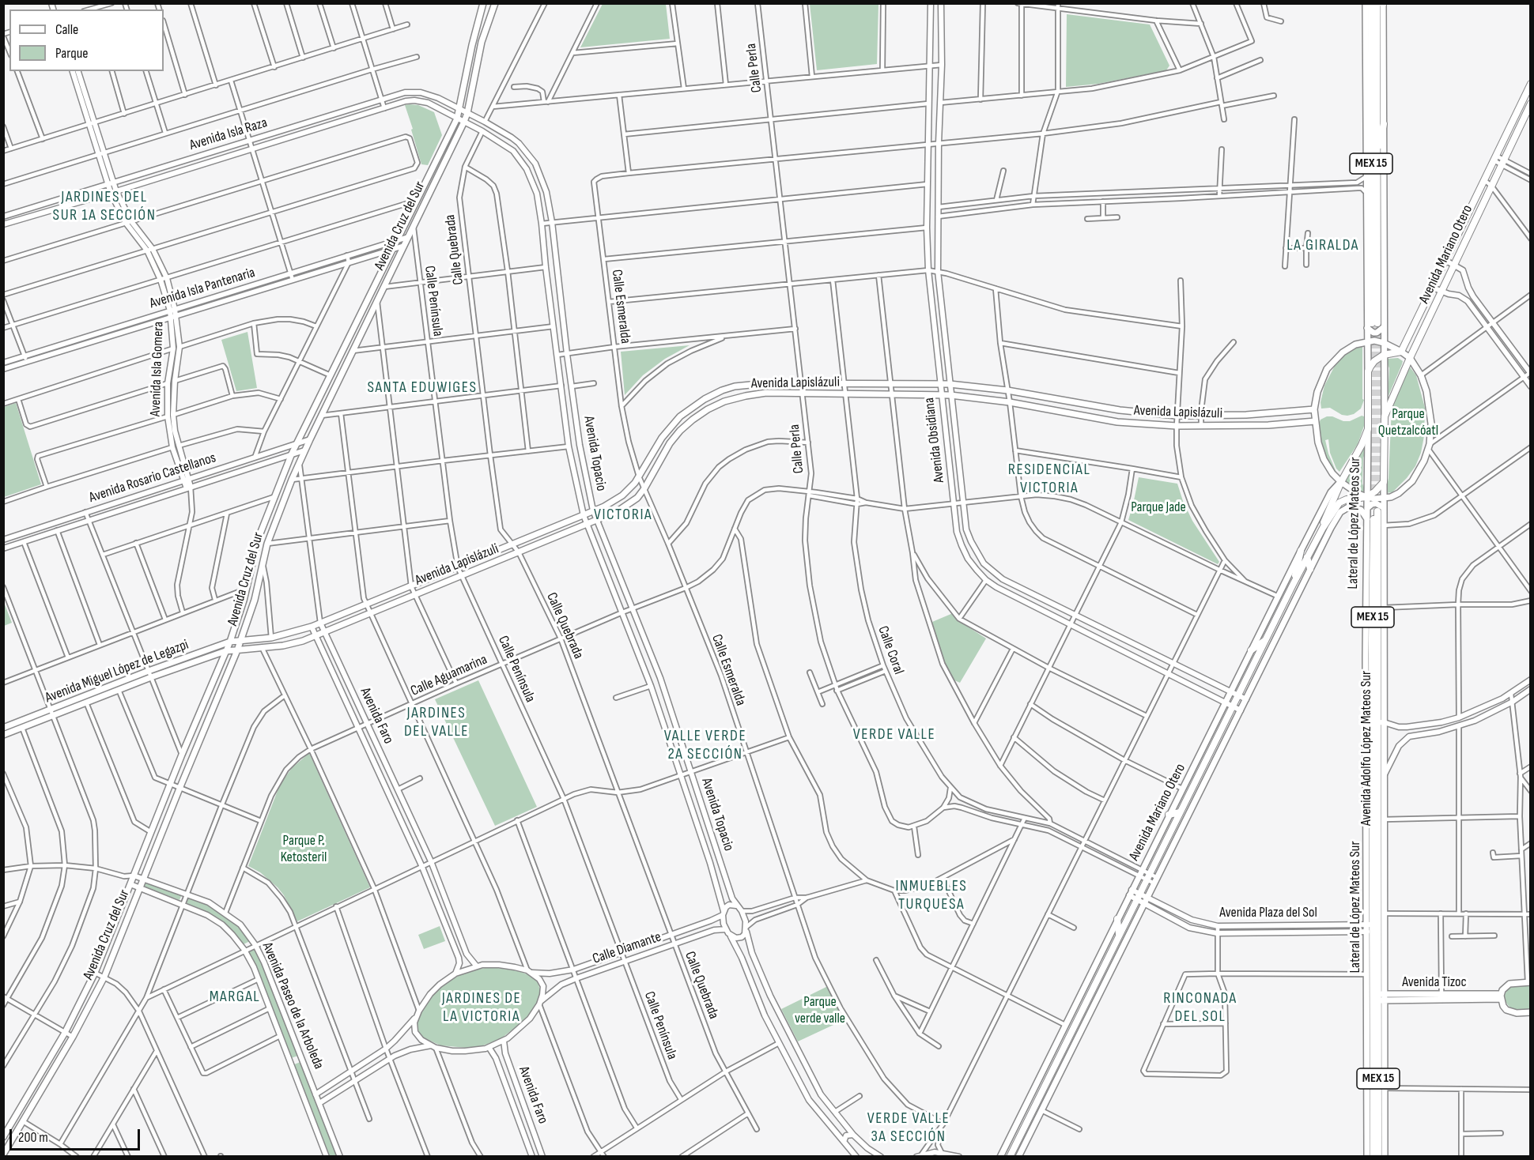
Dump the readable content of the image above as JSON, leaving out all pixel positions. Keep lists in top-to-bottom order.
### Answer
{
  "streets": {
    "main road": [
      "MEX 15",
      "Avenida Cruz del Sur",
      "Avenida Mariano Otero",
      "Avenida Lapislázuli",
      "Lateral de López Mateos Sur",
      "Avenida Miguel López de Legazpi",
      "Avenida Adolfo López Mateos Sur",
      "Avenida Tizoc"
    ],
    "street": [
      "Calle Perla",
      "Avenida Isla Raza",
      "Calle Quebrada",
      "Avenida Isla Pantenaria",
      "Calle Península",
      "Calle Esmeralda",
      "Avenida Isla Gomera",
      "Avenida Obsidiana",
      "Avenida Topacio",
      "Avenida Rosario Castellanos",
      "Calle Coral",
      "Calle Aguamarina",
      "Avenida Faro",
      "Avenida Plaza del Sol",
      "Calle Diamante",
      "Avenida Paseo de la Arboleda"
    ]
  },
  "crossings": [
    ["Calle Perla", "Avenida Lapislázuli"],
    ["Calle Perla", "Calle Aguamarina"],
    ["Avenida Isla Raza", "Avenida Cruz del Sur"],
    ["Avenida Isla Raza", "Avenida Isla Gomera"],
    ["Avenida Isla Raza", "Avenida Topacio"],
    ["MEX 15", "Lateral de López Mateos Sur"],
    ["Avenida Cruz del Sur", "Avenida Isla Pantenaria"],
    ["Avenida Cruz del Sur", "Calle Península"],
    ["Avenida Cruz del Sur", "Avenida Lapislázuli"],
    ["Avenida Cruz del Sur", "Avenida Topacio"],
    ["Avenida Cruz del Sur", "Avenida Rosario Castellanos"],
    ["Avenida Cruz del Sur", "Avenida Miguel López de Legazpi"],
    ["Avenida Cruz del Sur", "Avenida Faro"],
    ["Avenida Cruz del Sur", "Avenida Paseo de la Arboleda"],
    ["Calle Quebrada", "Avenida Lapislázuli"],
    ["Calle Quebrada", "Avenida Topacio"],
    ["Calle Quebrada", "Calle Aguamarina"],
    ["Calle Quebrada", "Calle Diamante"],
    ["Avenida Mariano Otero", "Avenida Obsidiana"],
    ["Avenida Mariano Otero", "Lateral de López Mateos Sur"],
    ["Avenida Mariano Otero", "Calle Coral"],
    ["Avenida Mariano Otero", "Calle Aguamarina"],
    ["Avenida Mariano Otero", "Avenida Plaza del Sol"],
    ["Avenida Isla Pantenaria", "Avenida Isla Gomera"],
    ["Calle Península", "Avenida Lapislázuli"],
    ["Calle Península", "Calle Aguamarina"],
    ["Calle Península", "Calle Diamante"],
    ["Calle Esmeralda", "Avenida Lapislázuli"],
    ["Calle Esmeralda", "Calle Aguamarina"],
    ["Avenida Isla Gomera", "Avenida Rosario Castellanos"],
    ["Avenida Lapislázuli", "Avenida Obsidiana"],
    ["Avenida Lapislázuli", "Avenida Topacio"],
    ["Avenida Lapislázuli", "Calle Coral"],
    ["Avenida Lapislázuli", "Avenida Miguel López de Legazpi"],
    ["Avenida Lapislázuli", "Avenida Faro"],
    ["Avenida Obsidiana", "Calle Aguamarina"],
    ["Avenida Topacio", "Calle Aguamarina"],
    ["Avenida Topacio", "Calle Diamante"],
    ["Lateral de López Mateos Sur", "Avenida Adolfo López Mateos Sur"],
    ["Lateral de López Mateos Sur", "Avenida Plaza del Sol"],
    ["Lateral de López Mateos Sur", "Avenida Tizoc"],
    ["Calle Coral", "Calle Aguamarina"],
    ["Calle Aguamarina", "Avenida Faro"],
    ["Calle Aguamarina", "Avenida Paseo de la Arboleda"],
    ["Avenida Faro", "Calle Diamante"],
    ["Avenida Adolfo López Mateos Sur", "Avenida Plaza del Sol"],
    ["Avenida Adolfo López Mateos Sur", "Avenida Tizoc"]
  ],
  "districts": [
    "JARDINES DEL SUR 1A SECCIÓN",
    "LA GIRALDA",
    "SANTA EDUWIGES",
    "RESIDENCIAL VICTORIA",
    "VICTORIA",
    "JARDINES DEL VALLE",
    "VERDE VALLE",
    "VALLE VERDE 2A SECCIÓN",
    "INMUEBLES TURQUESA",
    "MARGAL",
    "JARDINES DE LA VICTORIA",
    "RINCONADA DEL SOL",
    "VERDE VALLE 3A SECCIÓN"
  ],
  "parks": [
    "Parque Quetzalcóatl",
    "Parque Jade",
    "Parque P. Ketosteril",
    "Parque verde valle"
  ],
  "legend": ["Calle", "Parque"],
  "scale_bar": "200 m"
}
